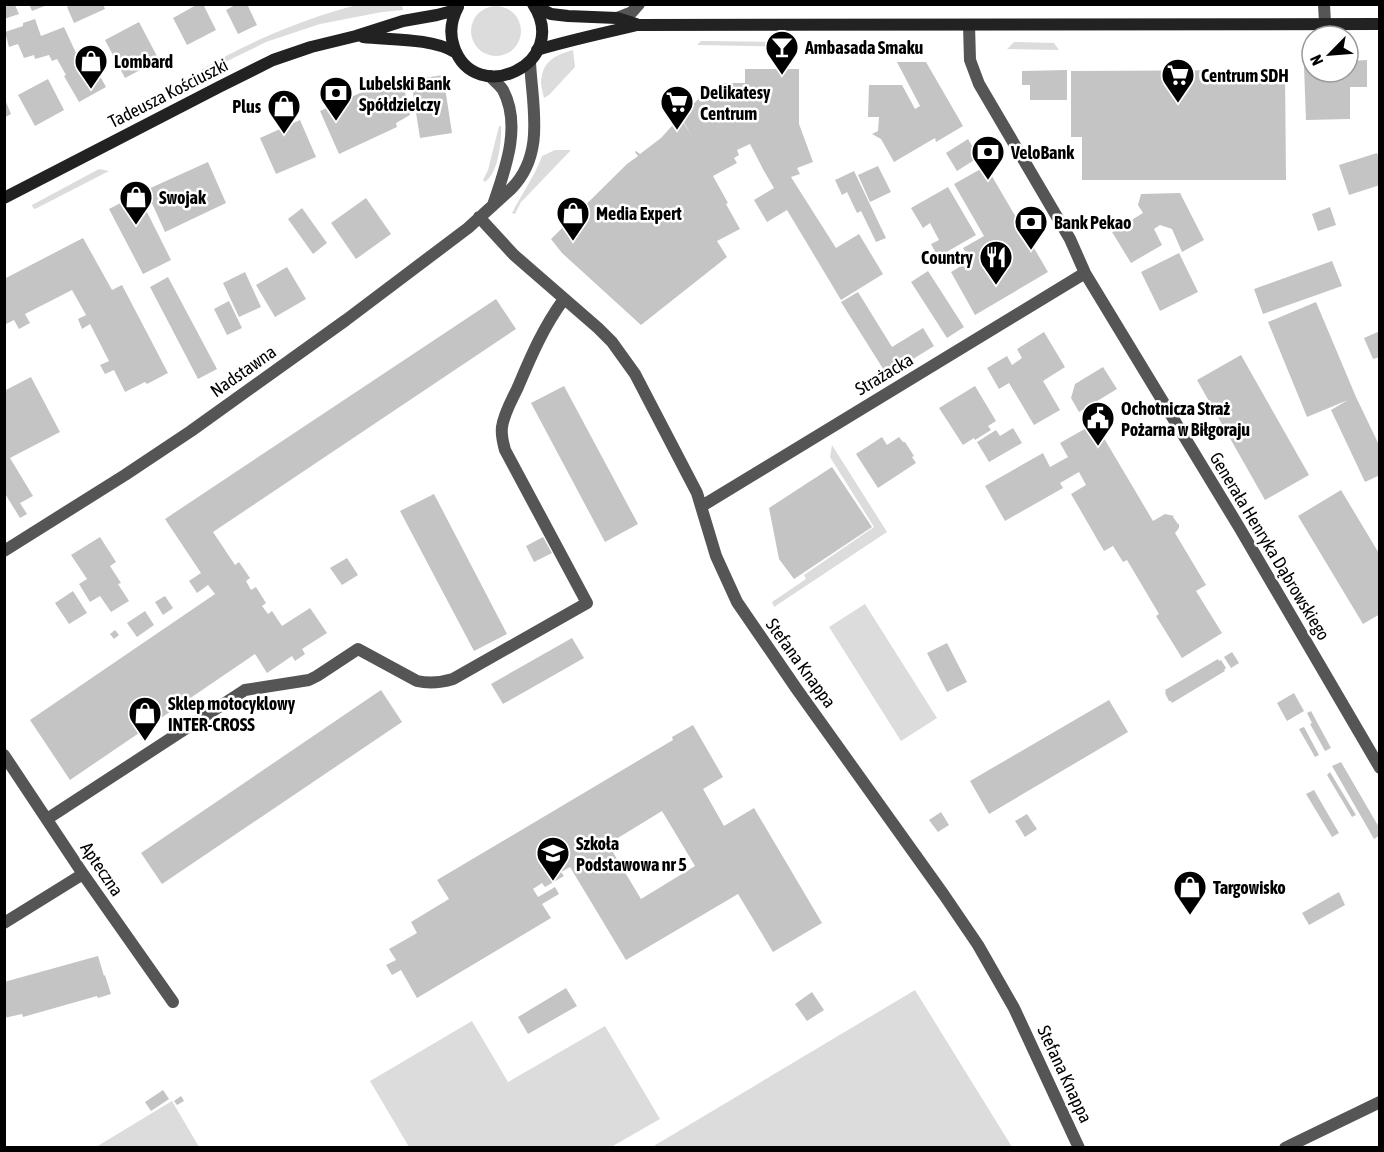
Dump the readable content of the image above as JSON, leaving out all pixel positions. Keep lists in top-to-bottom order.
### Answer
{
  "streets": {
    "street": [
      "Tadeusza Kościuszki",
      "Nadstawna",
      "Strażacka",
      "Generała Henryka Dąbrowskiego",
      "Stefana Knappa",
      "Apteczna"
    ]
  },
  "crossings": [
    ["Nadstawna", "Stefana Knappa"],
    ["Strażacka", "Generała Henryka Dąbrowskiego"],
    ["Strażacka", "Stefana Knappa"]
  ],
  "places": {
    "bar": ["Ambasada Smaku"],
    "shop": [
      "Lombard",
      "Plus",
      "Swojak",
      "Media Expert",
      "Sklep motocyklowy INTER-CROSS",
      "Targowisko"
    ],
    "supermarket": ["Centrum SDH", "Delikatesy Centrum"],
    "bank": ["Lubelski Bank Spółdzielczy", "VeloBank", "Bank Pekao"],
    "restaurant": ["Country"],
    "public building": ["Ochotnicza Straż Pożarna w Biłgoraju"],
    "school or university": ["Szkoła Podstawowa nr 5"]
  },
  "north": "bottom left"
}
